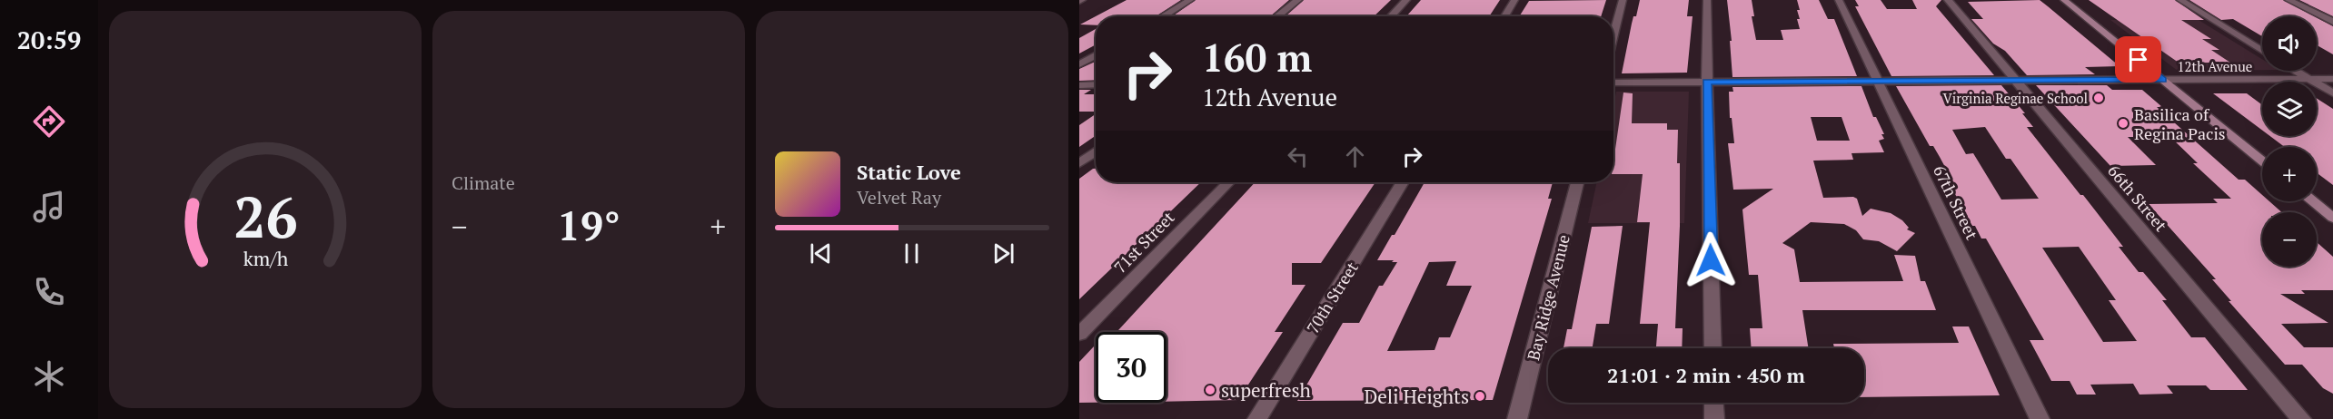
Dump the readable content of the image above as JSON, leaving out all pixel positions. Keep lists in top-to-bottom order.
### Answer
{
  "streets": {
    "street": [
      "12th Avenue",
      "66th Street",
      "67th Street",
      "71st Street",
      "70th Street",
      "Bay Ridge Avenue"
    ]
  },
  "crossings": [
    ["12th Avenue", "66th Street"],
    ["12th Avenue", "67th Street"]
  ],
  "places": [
    "Virginia Reginae School",
    "Basilica of Regina Pacis",
    "superfresh",
    "Deli Heights"
  ],
  "page": {
    "tabs": "20:59",
    "tile": "Climate",
    "map_buttons": ["+", "−"],
    "turn": ["160 m", "12th Avenue"],
    "song": ["Static Love", "Velvet Ray"],
    "heat": ["−", "19°", "+"],
    "limit": "30",
    "trip": "21:01 · 2 min · 450 m",
    "gauge": ["26", "km/h"]
  }
}
